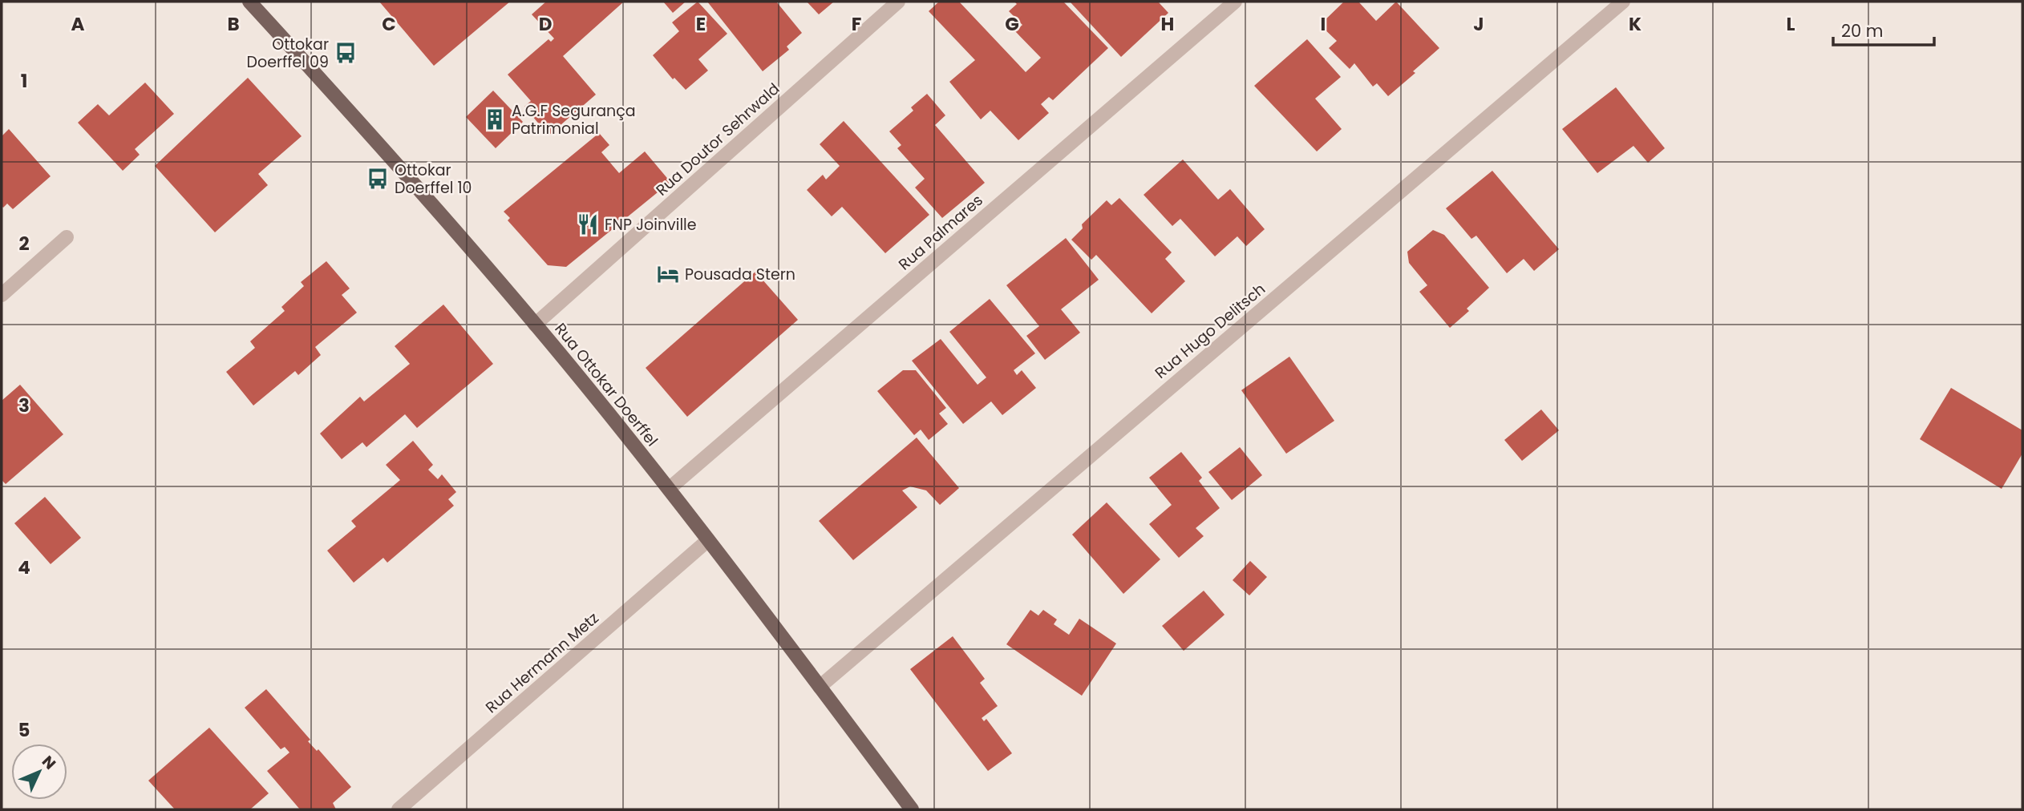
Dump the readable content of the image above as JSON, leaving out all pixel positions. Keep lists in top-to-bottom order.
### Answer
{
  "streets": {
    "main road": ["Rua Ottokar Doerffel"],
    "street": [
      "Rua Doutor Sehrwald",
      "Rua Palmares",
      "Rua Hugo Delitsch",
      "Rua Hermann Metz"
    ]
  },
  "crossings": [
    ["Rua Doutor Sehrwald", "Rua Ottokar Doerffel"],
    ["Rua Palmares", "Rua Ottokar Doerffel"],
    ["Rua Hugo Delitsch", "Rua Ottokar Doerffel"],
    ["Rua Ottokar Doerffel", "Rua Hermann Metz"]
  ],
  "places": {
    "bus stop": ["Ottokar Doerffel 09", "Ottokar Doerffel 10"],
    "building": ["A.G.F Segurança Patrimonial"],
    "restaurant": ["FNP Joinville"],
    "hotel": ["Pousada Stern"]
  },
  "scale_bar": "20 m",
  "north": "top right",
  "grid": {
    "columns": [
      "A",
      "B",
      "C",
      "D",
      "E",
      "F",
      "G",
      "H",
      "I",
      "J",
      "K",
      "L"
    ],
    "rows": [
      "1",
      "2",
      "3",
      "4",
      "5"
    ]
  }
}
